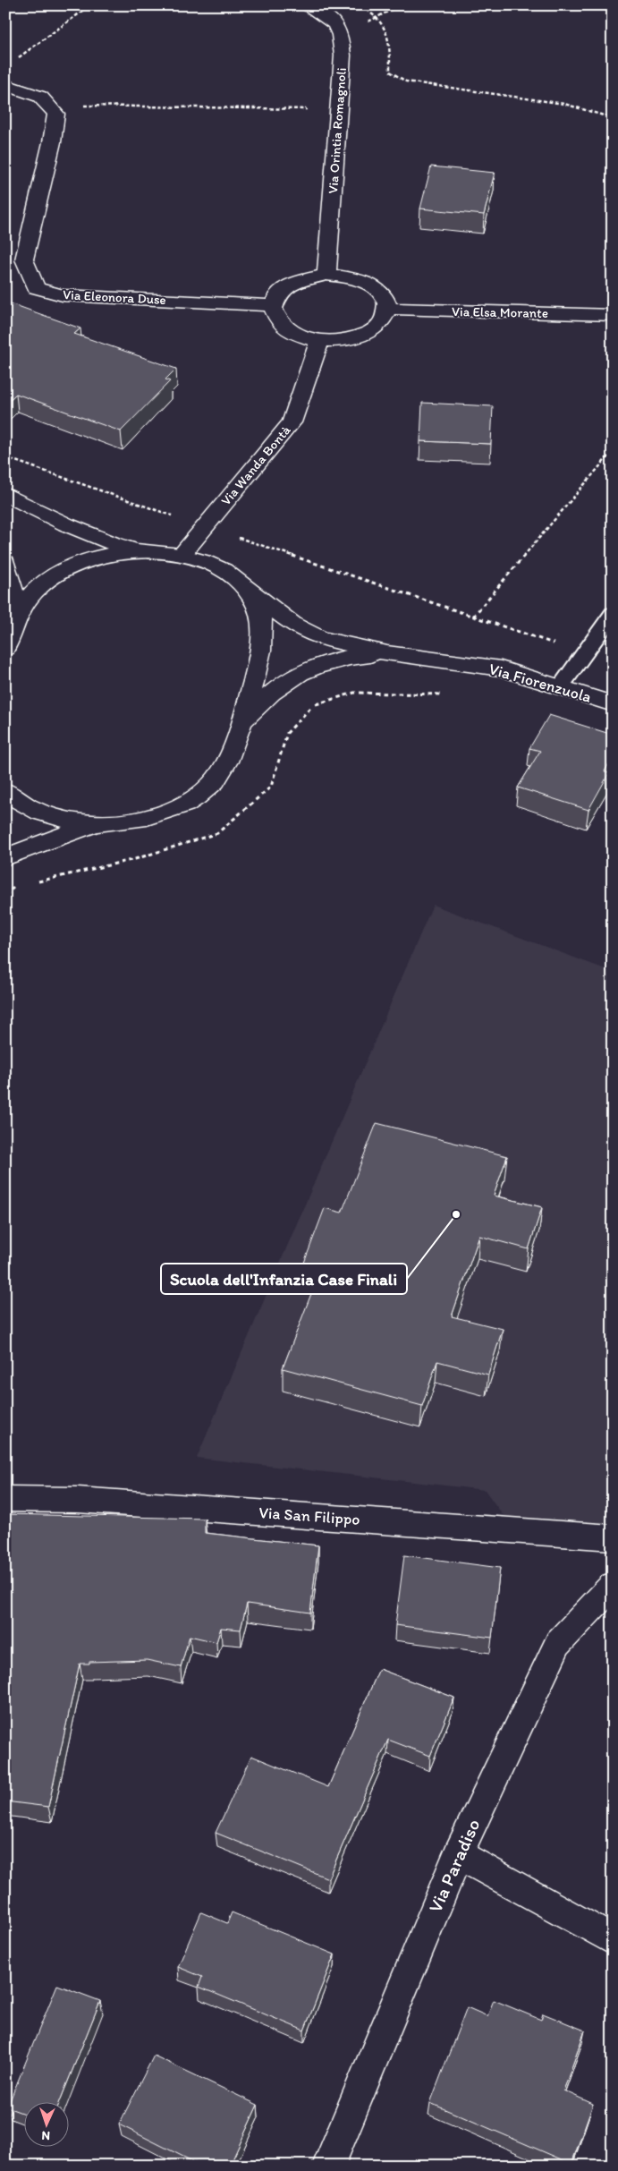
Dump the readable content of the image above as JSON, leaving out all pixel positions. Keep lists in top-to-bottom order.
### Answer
{
  "streets": {
    "street": [
      "Via Orintia Romagnoli",
      "Via Eleonora Duse",
      "Via Elsa Morante",
      "Via Wanda Bontà",
      "Via Fiorenzuola",
      "Via San Filippo",
      "Via Paradiso"
    ]
  },
  "crossings": [
    ["Via Orintia Romagnoli", "Via Eleonora Duse"],
    ["Via Orintia Romagnoli", "Via Elsa Morante"],
    ["Via Orintia Romagnoli", "Via Wanda Bontà"],
    ["Via Eleonora Duse", "Via Elsa Morante"],
    ["Via Eleonora Duse", "Via Wanda Bontà"],
    ["Via Elsa Morante", "Via Wanda Bontà"],
    ["Via Wanda Bontà", "Via Fiorenzuola"]
  ],
  "places": ["Scuola dell'Infanzia Case Finali"],
  "north": "bottom"
}
